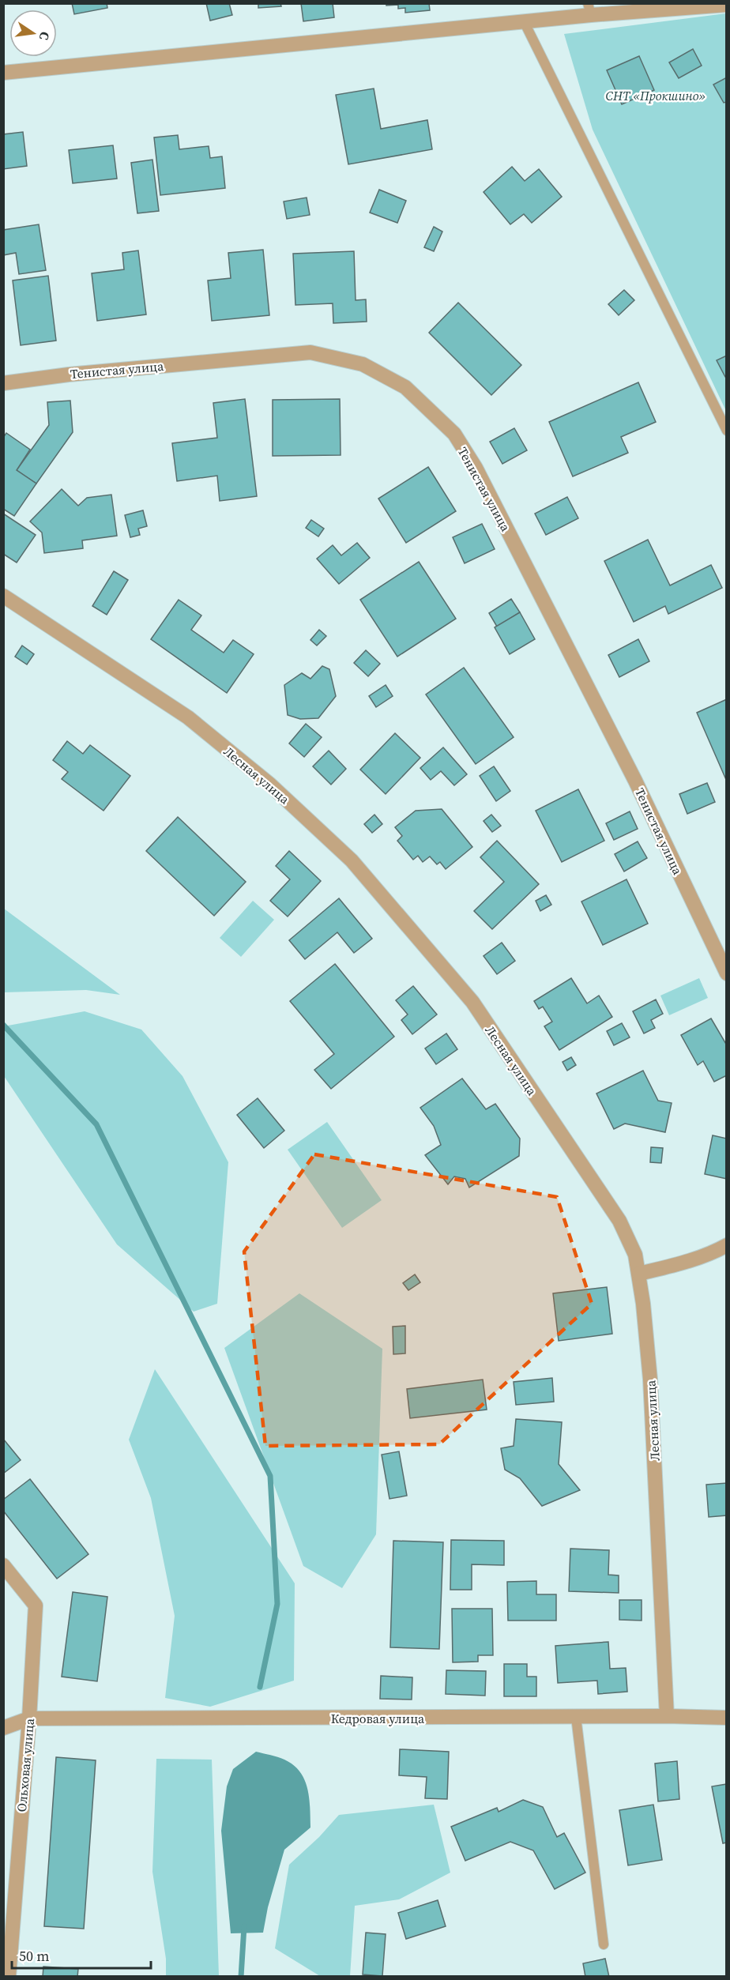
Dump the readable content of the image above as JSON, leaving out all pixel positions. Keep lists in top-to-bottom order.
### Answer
{
  "streets": {
    "street": [
      "Тенистая улица",
      "Лесная улица",
      "Кедровая улица",
      "Ольховая улица"
    ]
  },
  "crossings": [
    ["Лесная улица", "Кедровая улица"],
    ["Кедровая улица", "Ольховая улица"]
  ],
  "parks": ["СНТ «Прокшино»"],
  "scale_bar": "50 m",
  "north": "right"
}
